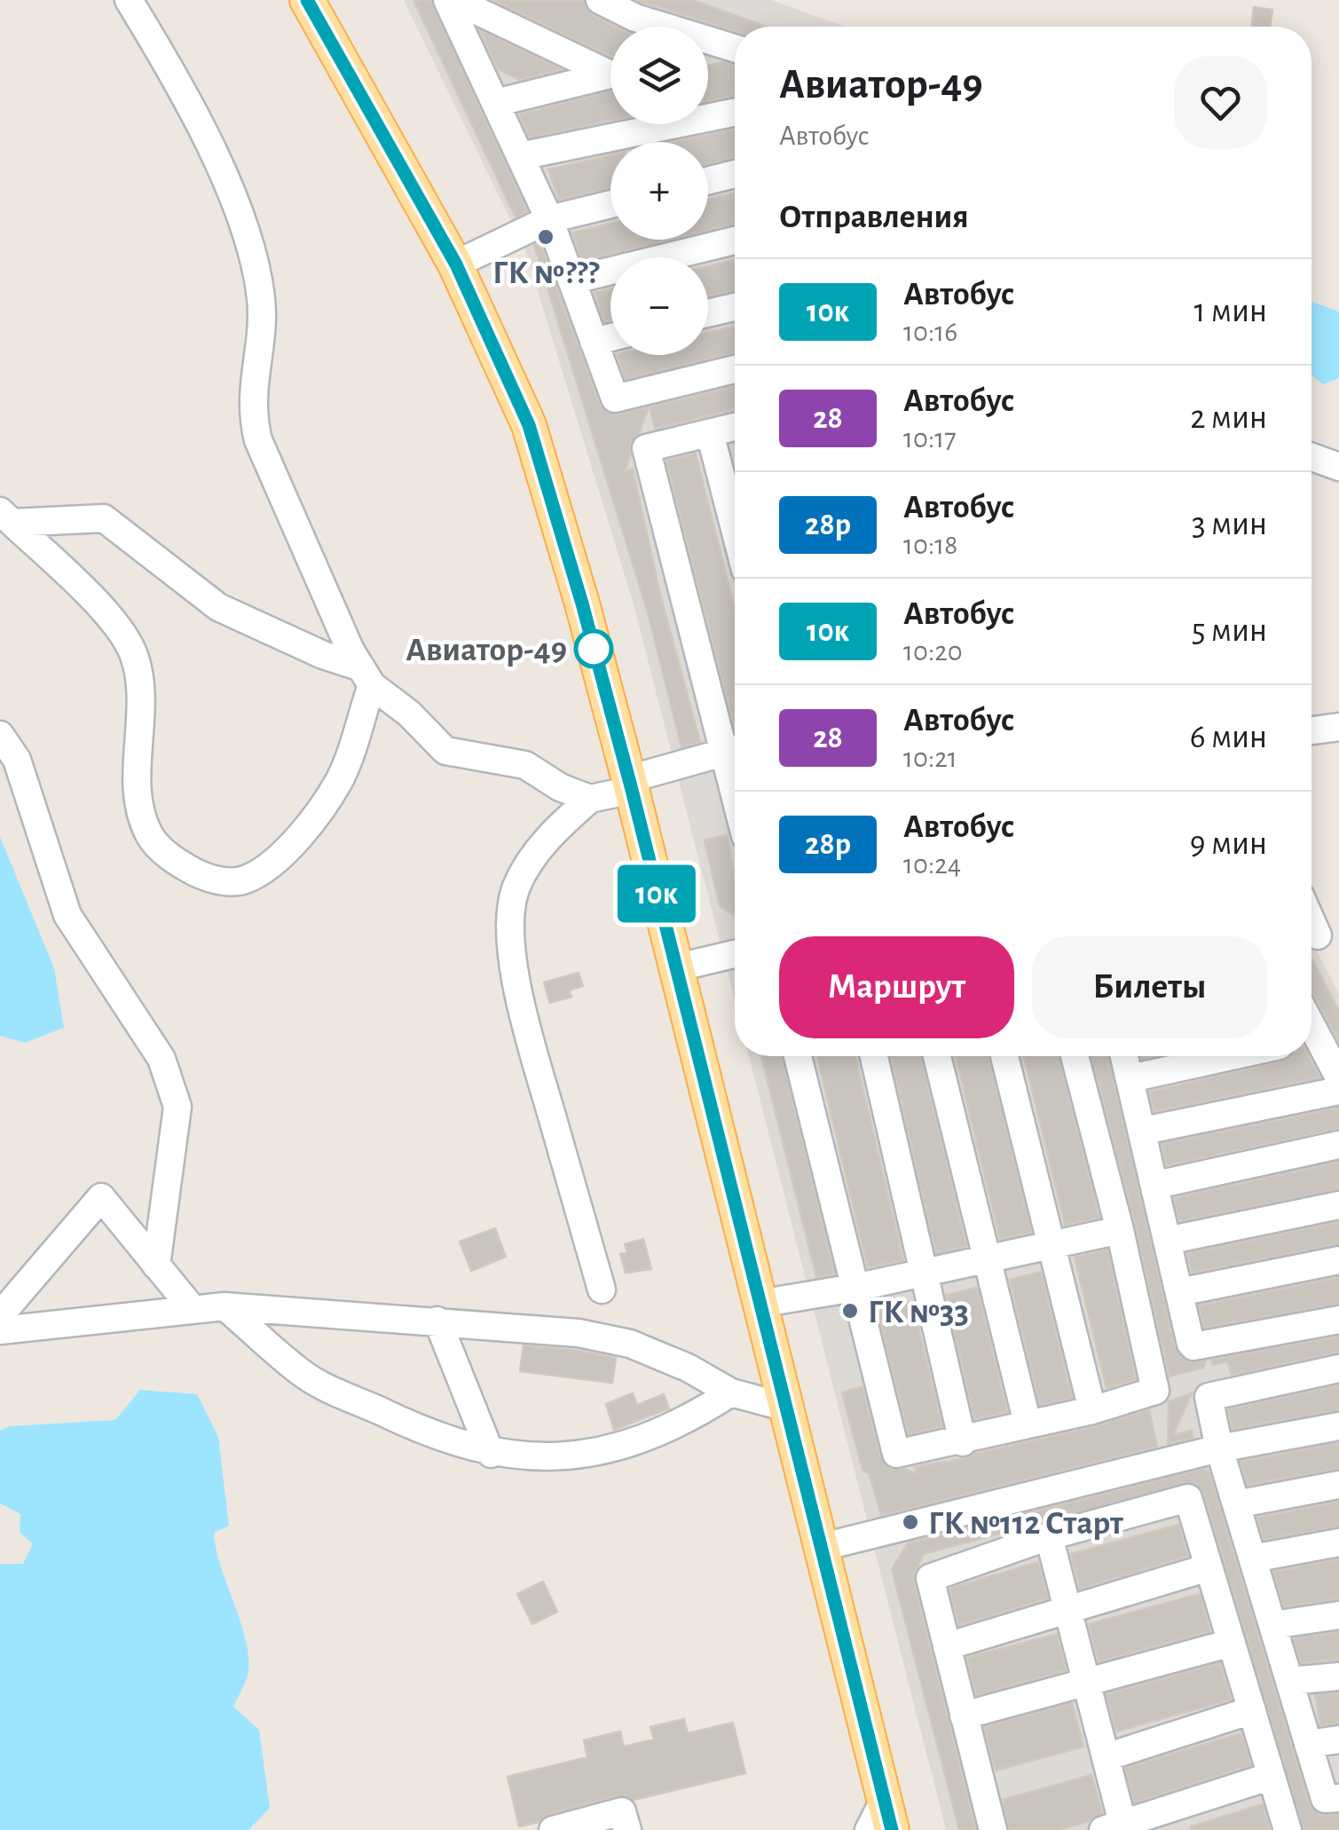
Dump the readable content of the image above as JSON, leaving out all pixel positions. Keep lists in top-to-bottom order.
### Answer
{
  "places": [
    "ГК №???",
    "Авиатор-49",
    "ГК №33",
    "ГК №112 Старт"
  ],
  "lines": ["bus line 10к"],
  "page": {
    "on_map": "10к",
    "map_buttons": ["+", "−"],
    "heading": [
      ["Авиатор-49", "Автобус"],
      "Отправления"
    ],
    "list": [
      {
        "mark": "10к",
        "name": "Автобус",
        "note": "10:16",
        "value": "1 мин"
      },
      {
        "mark": "28",
        "name": "Автобус",
        "note": "10:17",
        "value": "2 мин"
      },
      {
        "mark": "28р",
        "name": "Автобус",
        "note": "10:18",
        "value": "3 мин"
      },
      {
        "mark": "10к",
        "name": "Автобус",
        "note": "10:20",
        "value": "5 мин"
      },
      {
        "mark": "28",
        "name": "Автобус",
        "note": "10:21",
        "value": "6 мин"
      },
      {
        "mark": "28р",
        "name": "Автобус",
        "note": "10:24",
        "value": "9 мин"
      }
    ],
    "buttons": ["Маршрут", "Билеты"]
  }
}
